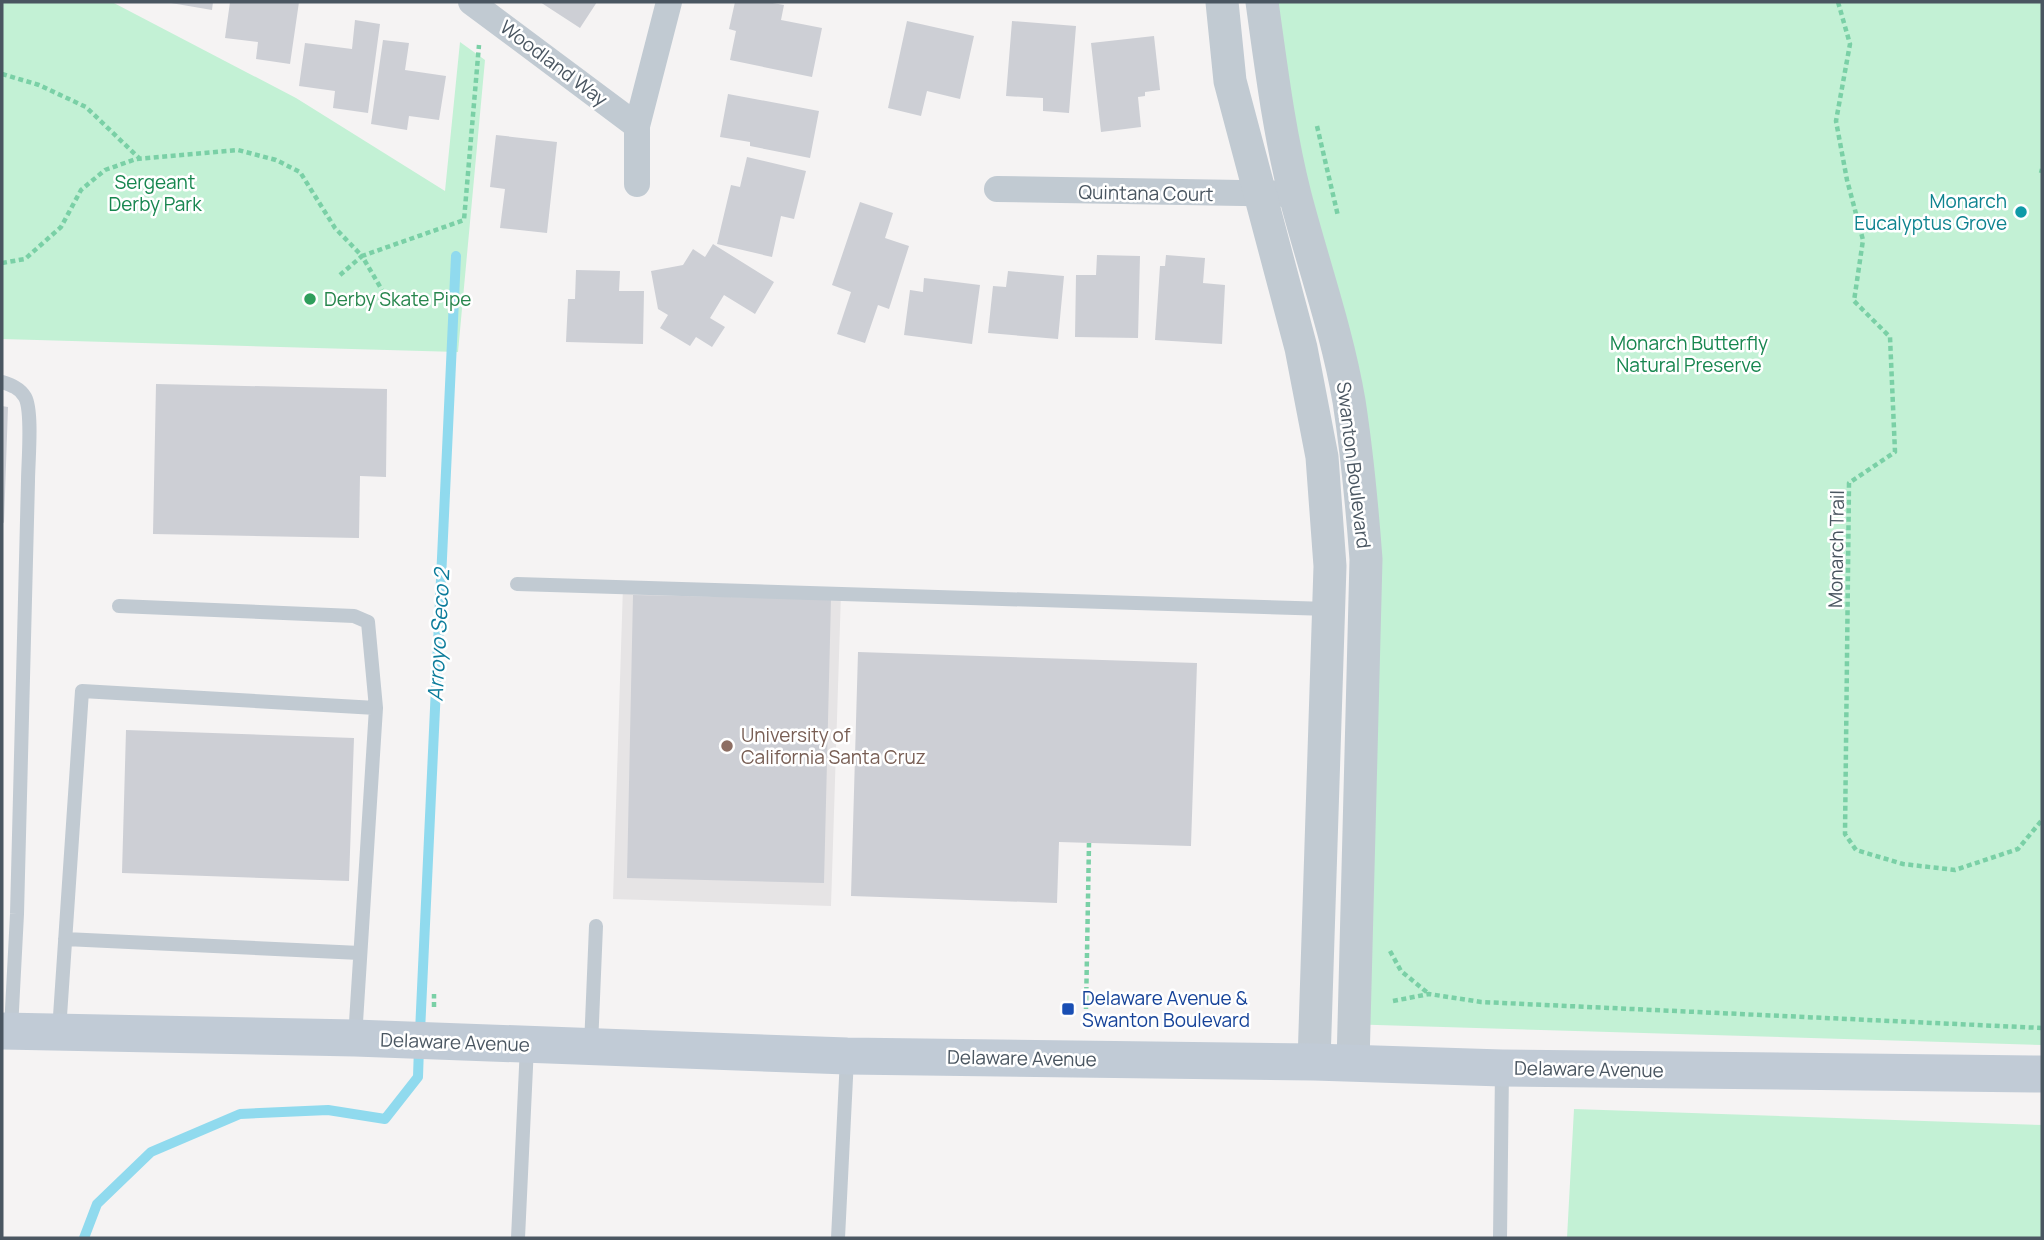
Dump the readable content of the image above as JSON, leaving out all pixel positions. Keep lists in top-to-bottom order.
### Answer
{
  "streets": {
    "main road": ["Delaware Avenue"],
    "street": ["Woodland Way", "Quintana Court", "Swanton Boulevard"],
    "path": ["Monarch Trail"]
  },
  "crossings": [
    ["Quintana Court", "Swanton Boulevard"],
    ["Swanton Boulevard", "Delaware Avenue"]
  ],
  "water": ["Arroyo Seco 2"],
  "parks": ["Sergeant Derby Park", "Monarch Butterfly Natural Preserve"],
  "places": {
    "other": ["Monarch Eucalyptus Grove", "Derby Skate Pipe", "University of California Santa Cruz"],
    "transit": ["Delaware Avenue & Swanton Boulevard"]
  }
}
